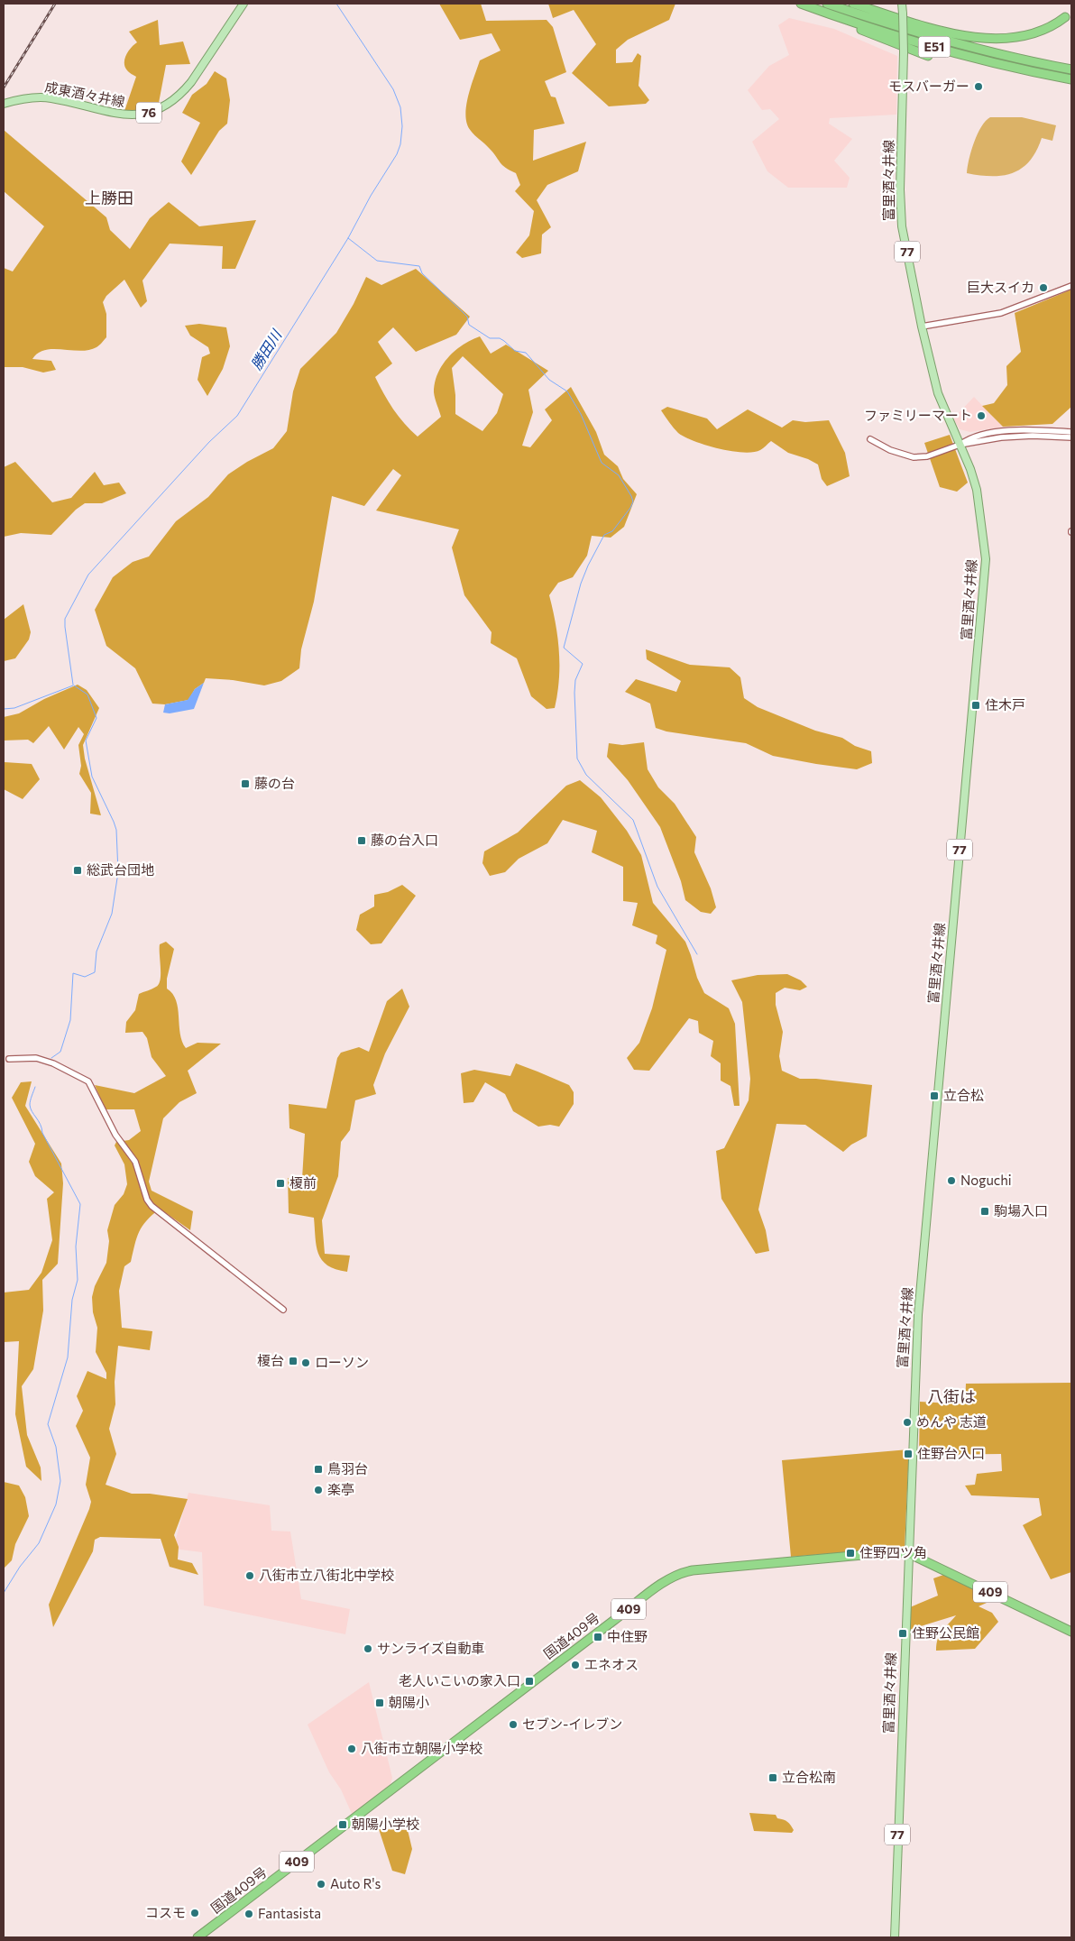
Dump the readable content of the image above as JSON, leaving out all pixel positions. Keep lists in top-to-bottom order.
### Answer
{
  "streets": {
    "highway": ["E51", "409", "国道409号"],
    "main road": [
      "成東酒々井線",
      "76",
      "富里酒々井線",
      "77"
    ]
  },
  "crossings": [
    ["富里酒々井線", "国道409号"]
  ],
  "districts": ["上勝田", "八街は"],
  "water": ["勝田川"],
  "places": {
    "other": [
      "モスバーガー",
      "巨大スイカ",
      "ファミリーマート",
      "Noguchi",
      "ローソン",
      "めんや 志道",
      "楽亭",
      "八街市立八街北中学校",
      "サンライズ自動車",
      "エネオス",
      "セブン-イレブン",
      "八街市立朝陽小学校",
      "Auto R's",
      "コスモ",
      "Fantasista"
    ],
    "transit": [
      "住木戸",
      "藤の台",
      "藤の台入口",
      "総武台団地",
      "立合松",
      "榎前",
      "駒場入口",
      "榎台",
      "住野台入口",
      "鳥羽台",
      "住野四ツ角",
      "住野公民館",
      "中住野",
      "老人いこいの家入口",
      "朝陽小",
      "立合松南",
      "朝陽小学校"
    ]
  }
}
